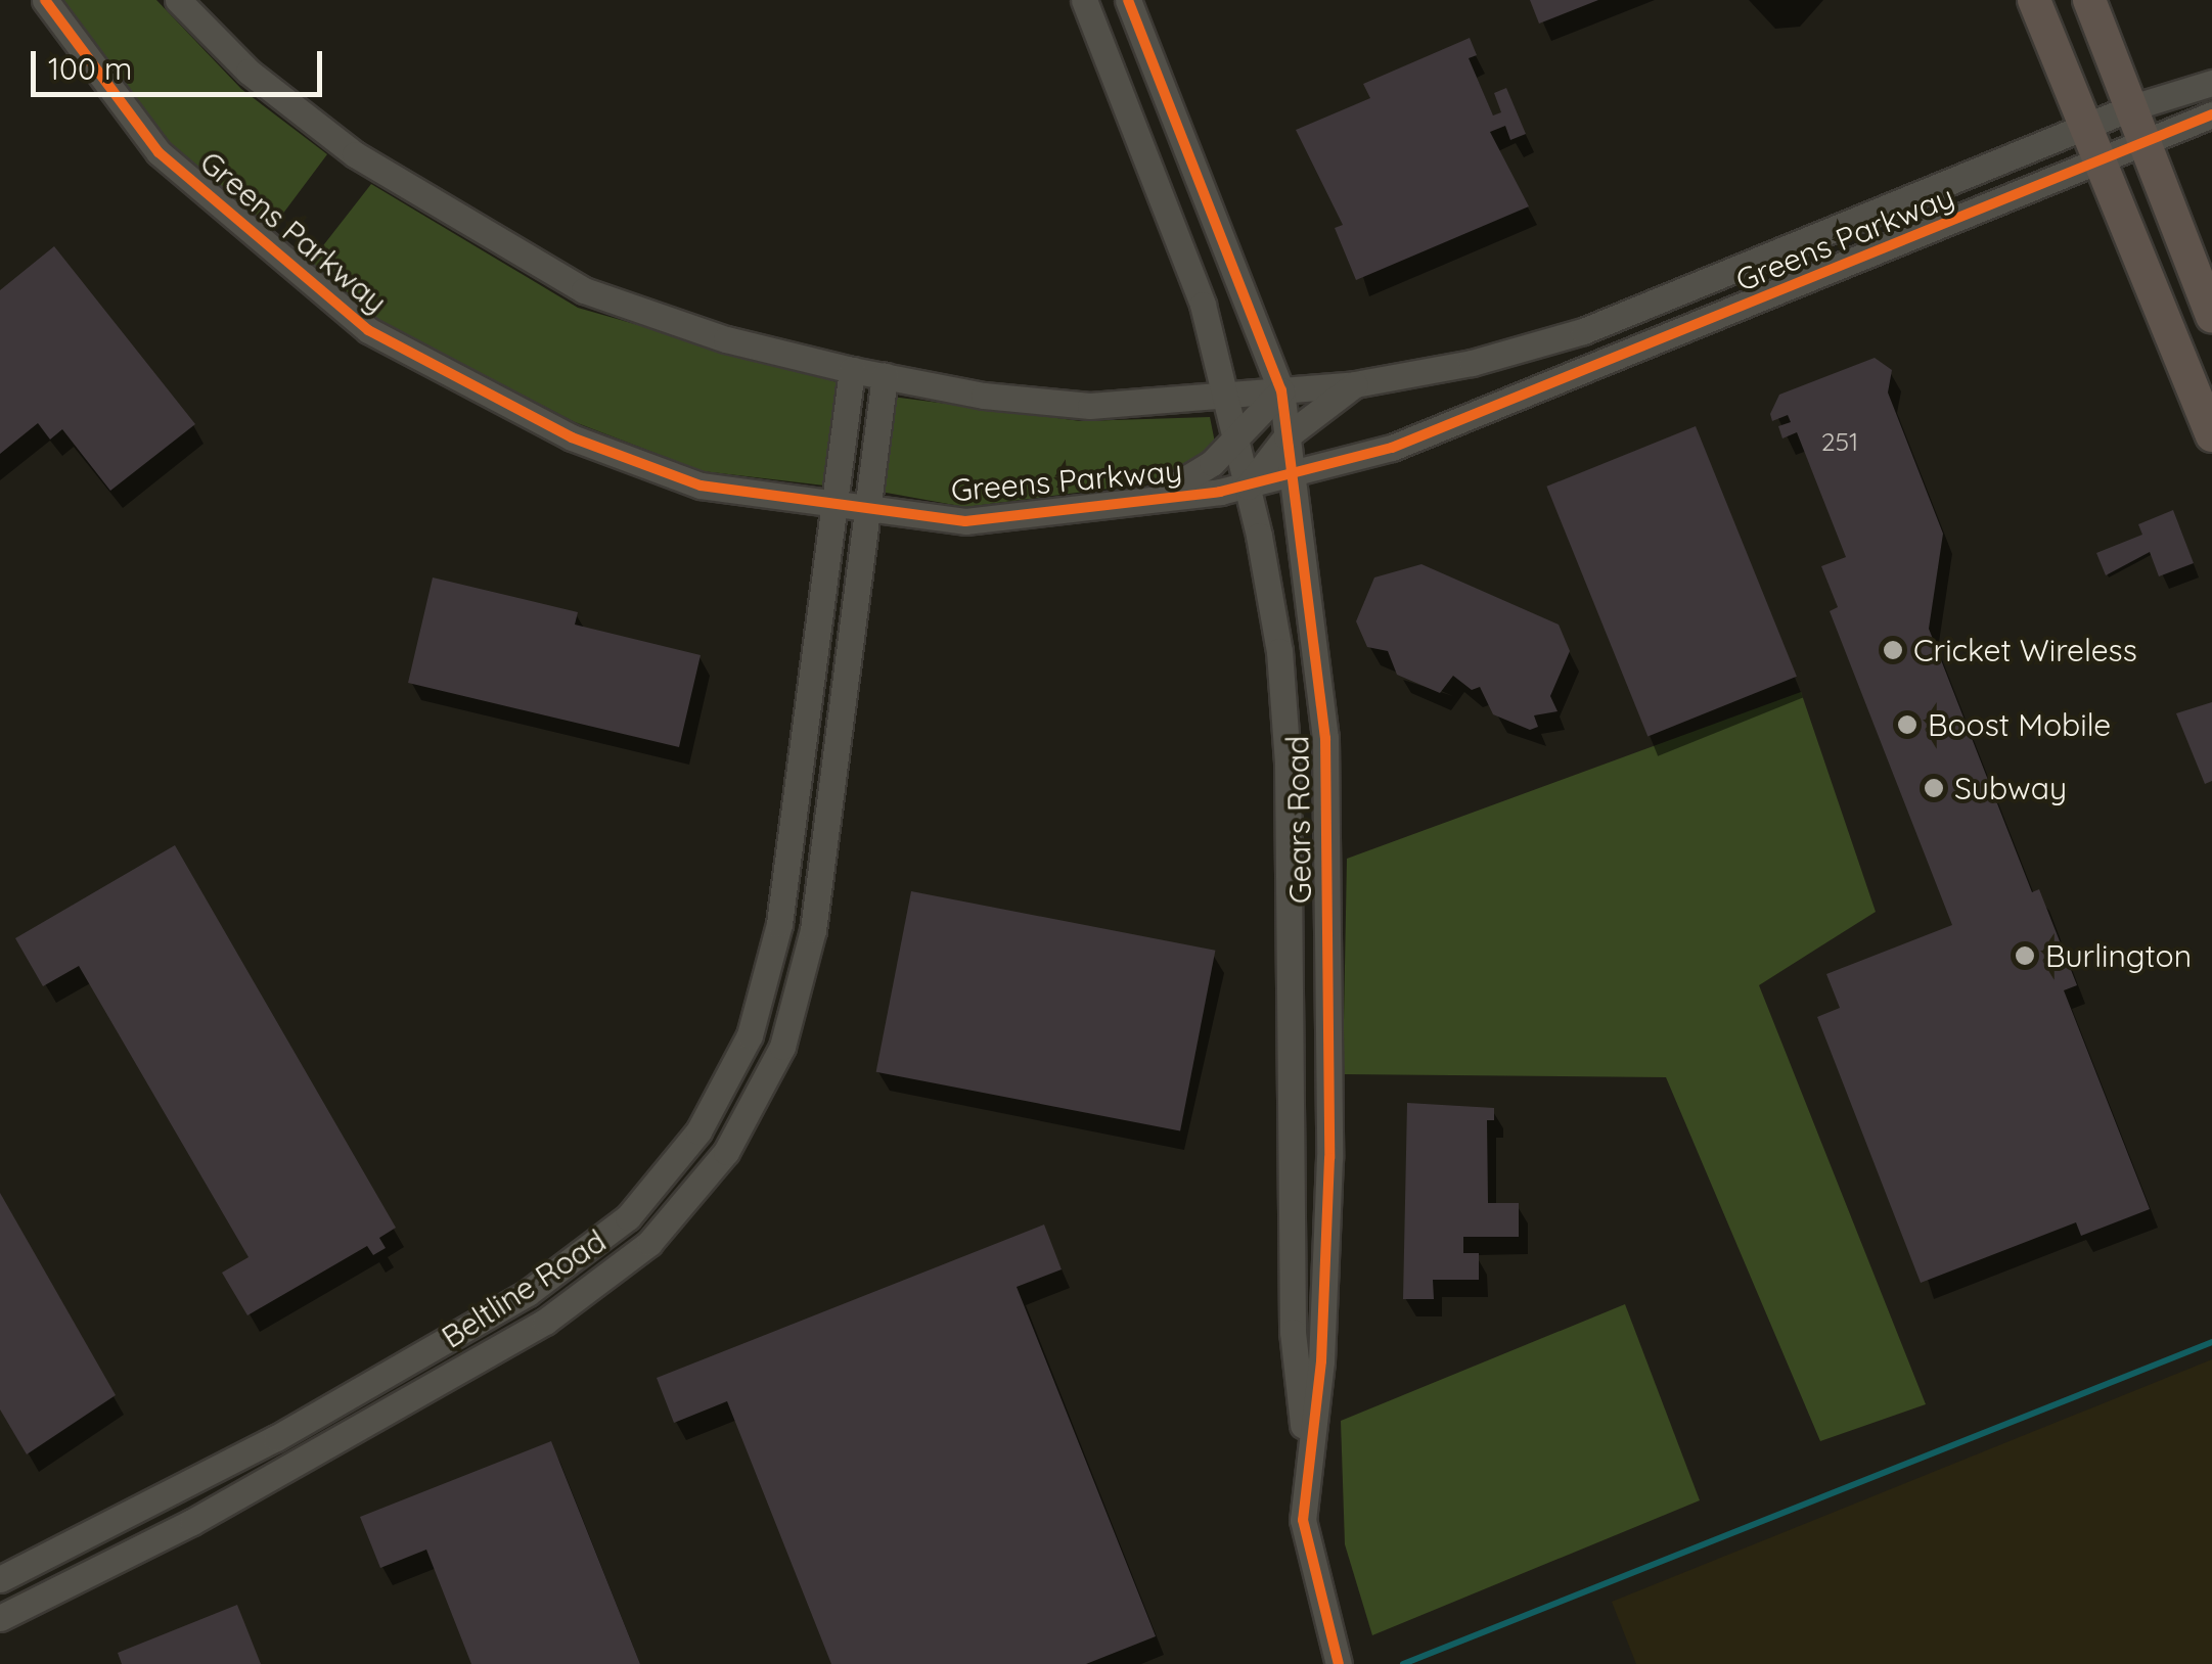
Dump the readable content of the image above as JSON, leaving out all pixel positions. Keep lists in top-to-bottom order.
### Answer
{
  "streets": {
    "street": ["Greens Parkway", "Gears Road", "Beltline Road"]
  },
  "crossings": [
    ["Greens Parkway", "Gears Road"],
    ["Greens Parkway", "Beltline Road"]
  ],
  "places": [
    "Cricket Wireless",
    "Boost Mobile",
    "Subway",
    "Burlington"
  ],
  "house_numbers": ["251"],
  "scale_bar": "100 m"
}
